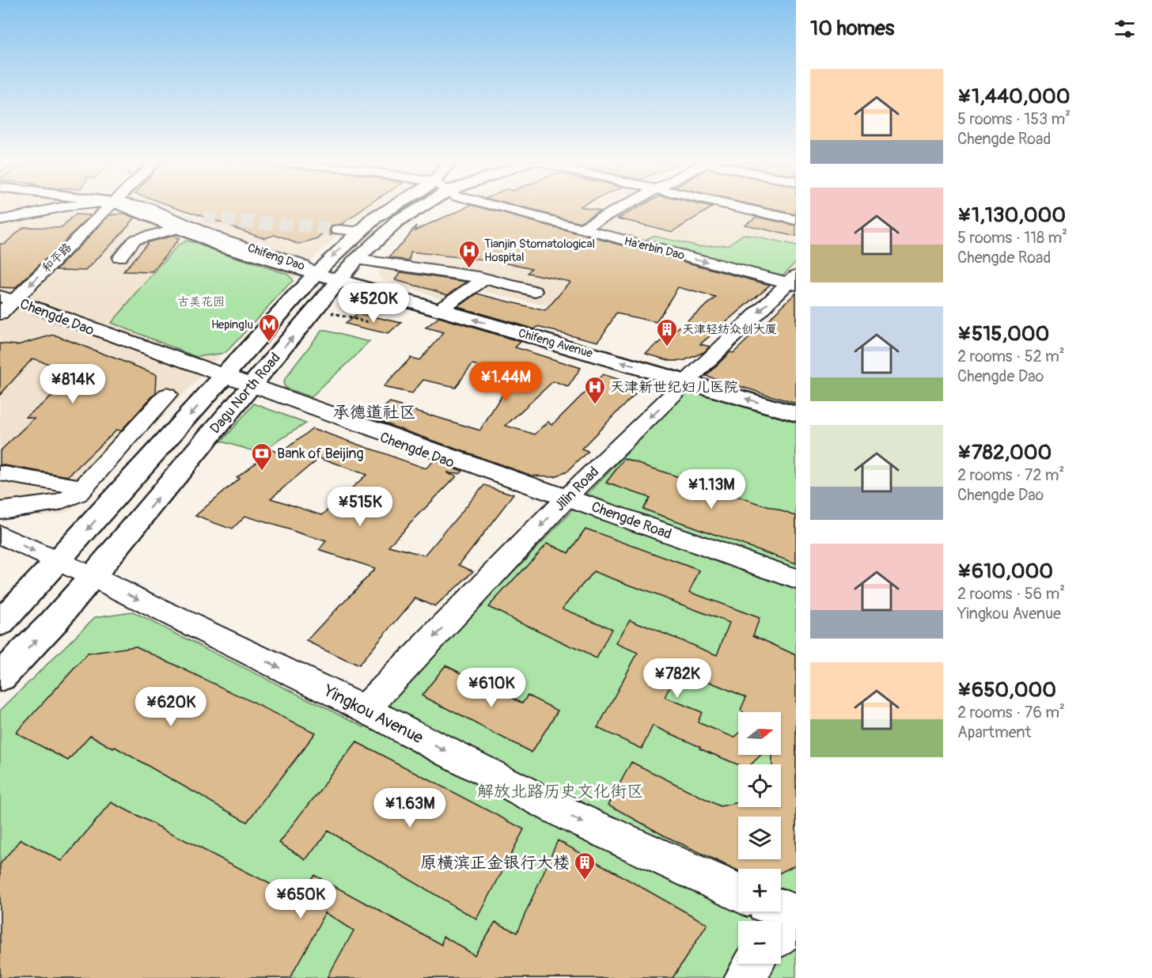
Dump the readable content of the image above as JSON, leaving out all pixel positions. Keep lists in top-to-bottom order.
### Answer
{
  "streets": {
    "main road": ["Chifeng Dao", "Chifeng Avenue", "Dagu North Road"],
    "street": [
      "Ha'erbin Dao",
      "和平路",
      "Chengde Dao",
      "Jilin Road",
      "Chengde Road",
      "Yingkou Avenue"
    ]
  },
  "crossings": [
    ["Ha'erbin Dao", "Jilin Road"],
    ["Chifeng Dao", "Chifeng Avenue"],
    ["Chifeng Dao", "Dagu North Road"],
    ["和平路", "Chengde Dao"],
    ["Chengde Dao", "Dagu North Road"],
    ["Chengde Dao", "Jilin Road"],
    ["Chengde Dao", "Chengde Road"],
    ["Chifeng Avenue", "Dagu North Road"],
    ["Chifeng Avenue", "Jilin Road"],
    ["Dagu North Road", "Yingkou Avenue"],
    ["Jilin Road", "Chengde Road"],
    ["Jilin Road", "Yingkou Avenue"]
  ],
  "one_way": [
    "Ha'erbin Dao",
    "Chifeng Avenue",
    "Jilin Road",
    "Yingkou Avenue"
  ],
  "districts": ["承德道社区"],
  "parks": ["古美花园", "解放北路历史文化街区"],
  "places": {
    "hospital": ["Tianjin Stomatological Hospital", "天津新世纪妇儿医院"],
    "metro station": ["Hepinglu"],
    "building": ["天津轻纺众创大厦", "原横滨正金银行大楼"],
    "bank": ["Bank of Beijing"]
  },
  "north": "right",
  "page": {
    "heading": "10 homes",
    "list": [
      {
        "name": "¥1,440,000",
        "note": "5 rooms · 153 m² · Chengde Road"
      },
      {
        "name": "¥1,130,000",
        "note": "5 rooms · 118 m² · Chengde Road"
      },
      {
        "name": "¥515,000",
        "note": "2 rooms · 52 m² · Chengde Dao"
      },
      {
        "name": "¥782,000",
        "note": "2 rooms · 72 m² · Chengde Dao"
      },
      {
        "name": "¥610,000",
        "note": "2 rooms · 56 m² · Yingkou Avenue"
      },
      {
        "name": "¥650,000",
        "note": "2 rooms · 76 m² · Apartment"
      }
    ],
    "price": [
      "¥520K",
      "¥1.44M",
      "¥814K",
      "¥1.13M",
      "¥515K",
      "¥782K",
      "¥610K",
      "¥620K",
      "¥1.63M",
      "¥650K"
    ],
    "map_buttons": ["+", "−"]
  }
}
